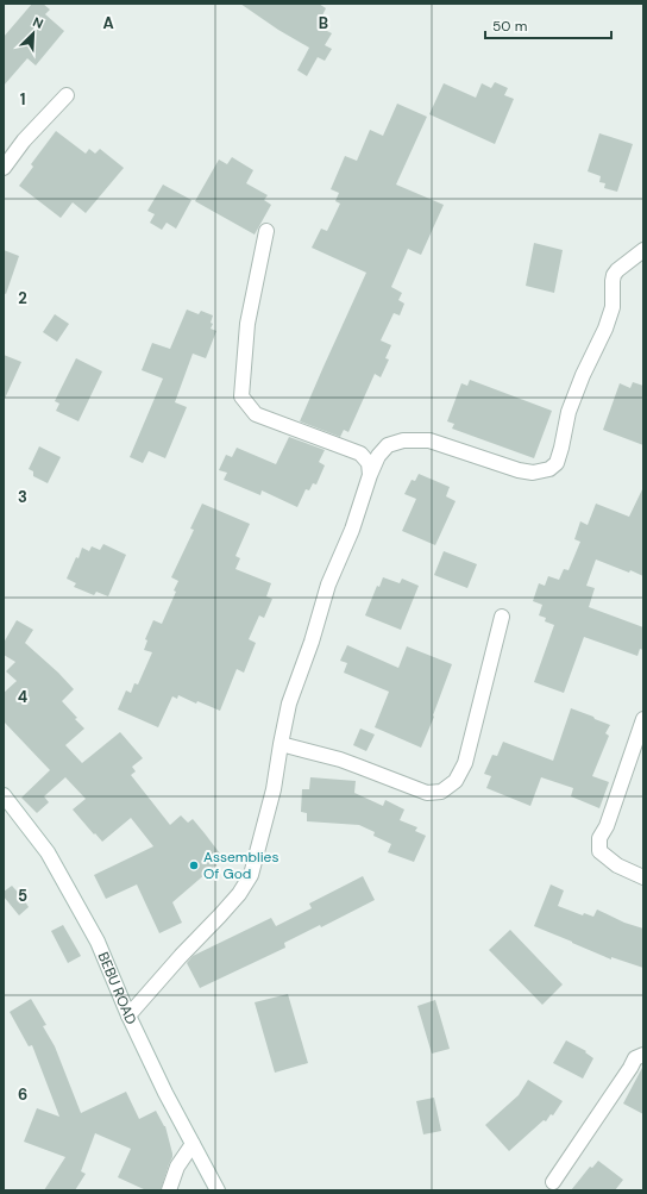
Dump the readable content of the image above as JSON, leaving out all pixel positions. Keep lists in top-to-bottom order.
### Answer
{
  "streets": {
    "street": ["BEBU ROAD"]
  },
  "places": ["Assemblies Of God"],
  "scale_bar": "50 m",
  "north": "top right",
  "grid": {
    "columns": ["A", "B"],
    "rows": [
      "1",
      "2",
      "3",
      "4",
      "5",
      "6"
    ]
  }
}
